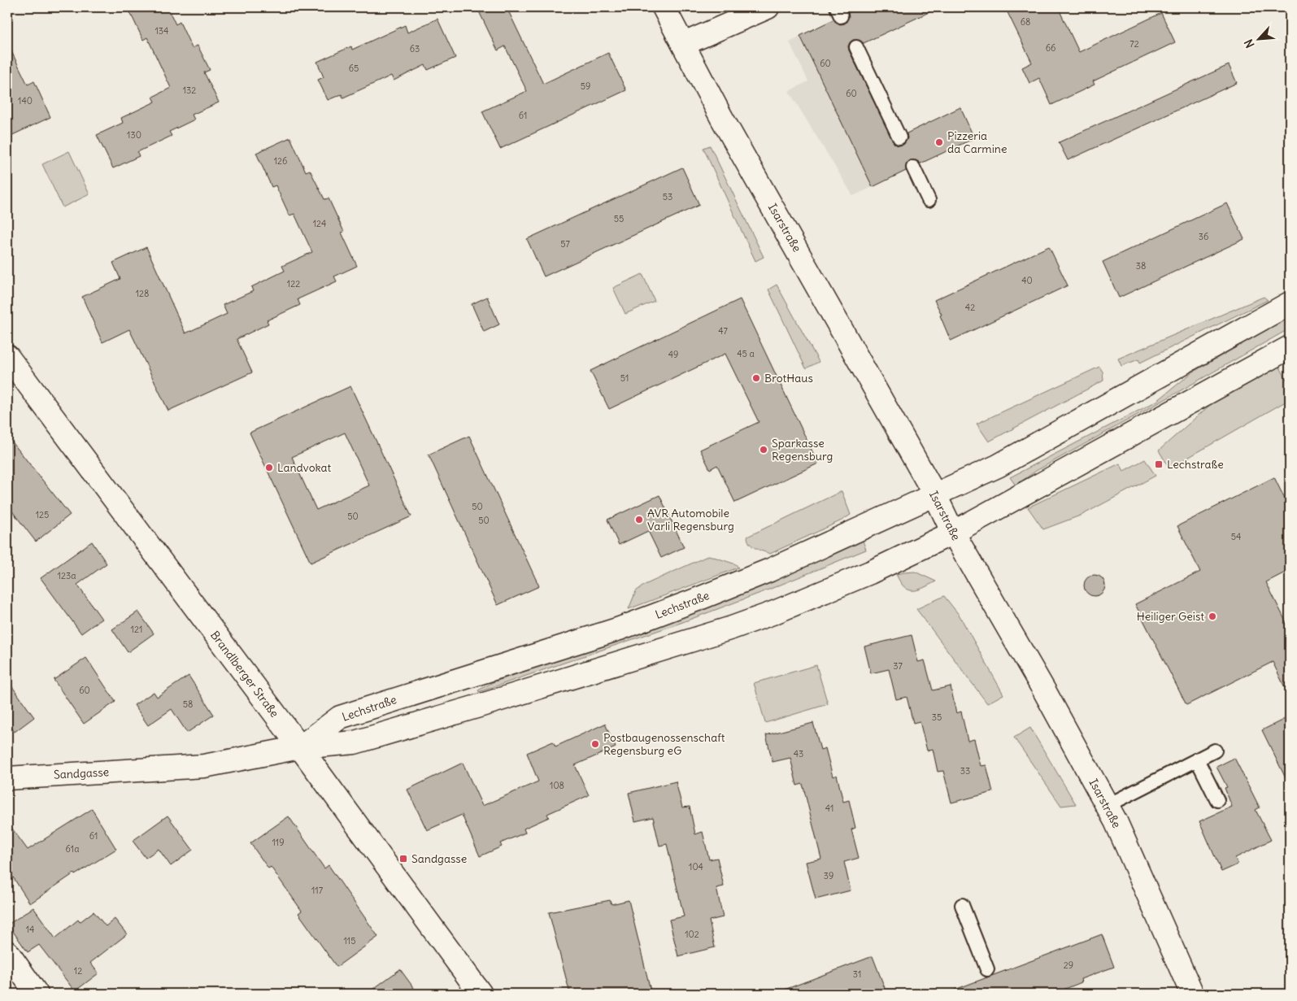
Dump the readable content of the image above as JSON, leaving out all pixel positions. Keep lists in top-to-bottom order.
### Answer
{
  "streets": {
    "street": [
      "Isarstraße",
      "Lechstraße",
      "Brandlberger Straße",
      "Sandgasse"
    ]
  },
  "crossings": [
    ["Isarstraße", "Lechstraße"],
    ["Lechstraße", "Brandlberger Straße"],
    ["Lechstraße", "Sandgasse"],
    ["Brandlberger Straße", "Sandgasse"]
  ],
  "places": {
    "other": [
      "Pizzeria da Carmine",
      "BrotHaus",
      "Sparkasse Regensburg",
      "Landvokat",
      "AVR Automobile Varli Regensburg",
      "Heiliger Geist",
      "Postbaugenossenschaft Regensburg eG"
    ],
    "transit": ["Lechstraße", "Sandgasse"]
  },
  "house_numbers": [
    "68",
    "134",
    "72",
    "66",
    "63",
    "60",
    "65",
    "59",
    "132",
    "60",
    "140",
    "61",
    "130",
    "126",
    "53",
    "55",
    "124",
    "36",
    "57",
    "38",
    "40",
    "122",
    "128",
    "42",
    "47",
    "45 a",
    "49",
    "51",
    "50",
    "125",
    "50",
    "50",
    "54",
    "123a",
    "121",
    "37",
    "60",
    "58",
    "35",
    "43",
    "33",
    "108",
    "41",
    "61",
    "119",
    "61a",
    "104",
    "39",
    "117",
    "14",
    "102",
    "115",
    "29",
    "12",
    "31"
  ],
  "north": "bottom left"
}
